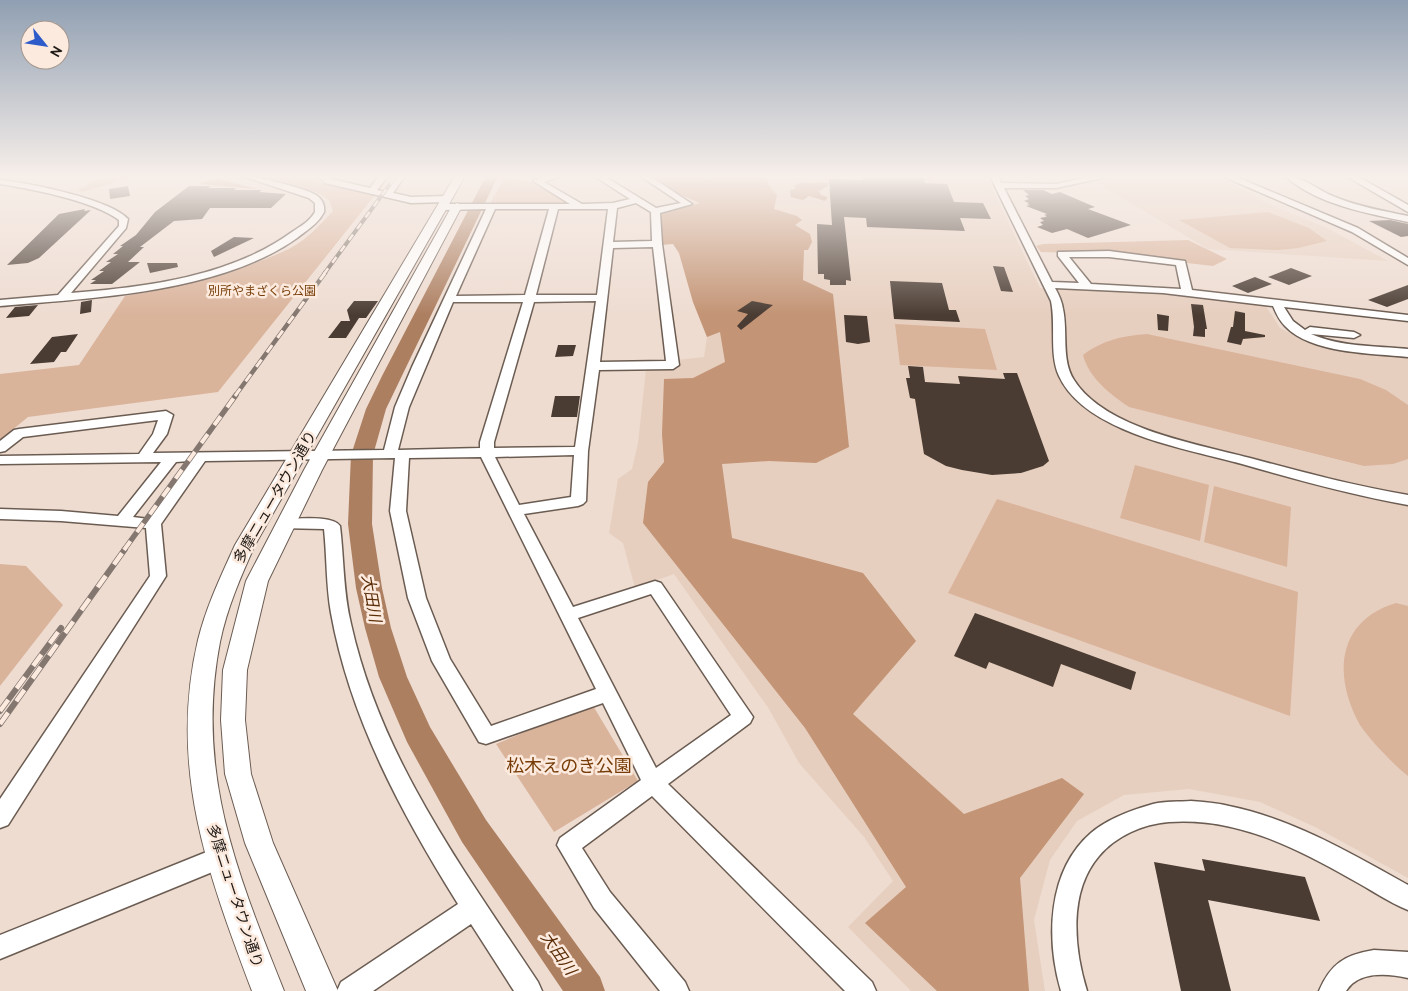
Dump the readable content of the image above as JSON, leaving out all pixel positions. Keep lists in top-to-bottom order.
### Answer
{
  "streets": {
    "main road": ["多摩ニュータウン通り"]
  },
  "water": ["大田川"],
  "parks": ["別所やまざくら公園", "松木えのき公園"],
  "north": "bottom right"
}
